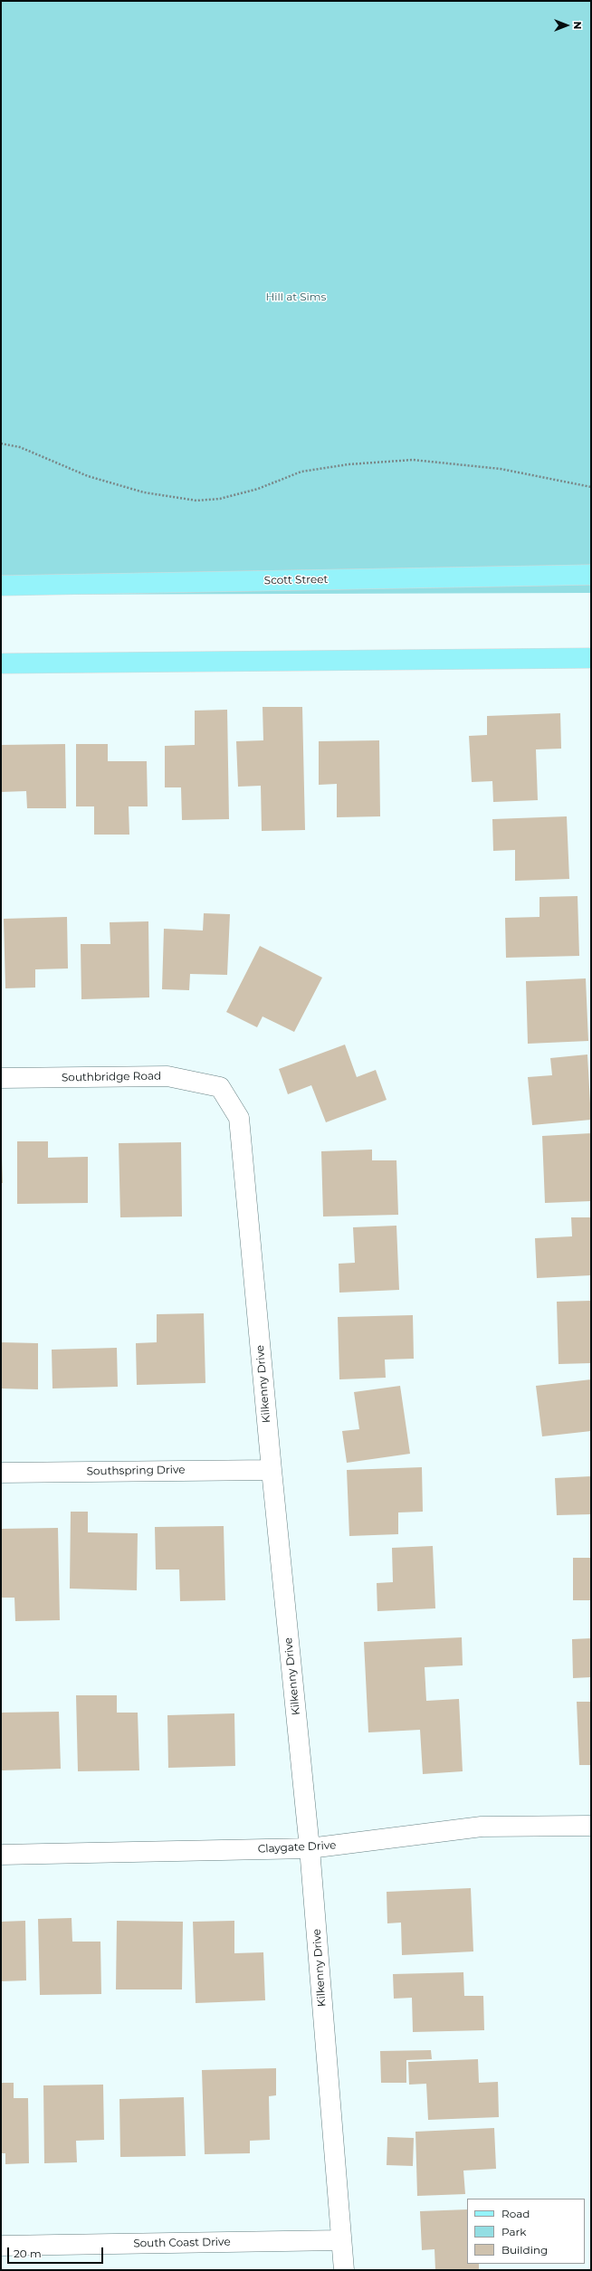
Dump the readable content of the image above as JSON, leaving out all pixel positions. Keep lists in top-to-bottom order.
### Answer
{
  "streets": {
    "main road": ["Scott Street"],
    "street": [
      "Southbridge Road",
      "Kilkenny Drive",
      "Southspring Drive",
      "Claygate Drive",
      "South Coast Drive"
    ]
  },
  "crossings": [
    ["Southbridge Road", "Kilkenny Drive"],
    ["Kilkenny Drive", "Southspring Drive"],
    ["Kilkenny Drive", "Claygate Drive"],
    ["Kilkenny Drive", "South Coast Drive"]
  ],
  "parks": ["Hill at Sims"],
  "legend": ["Road", "Park", "Building"],
  "scale_bar": "20 m",
  "north": "right"
}
